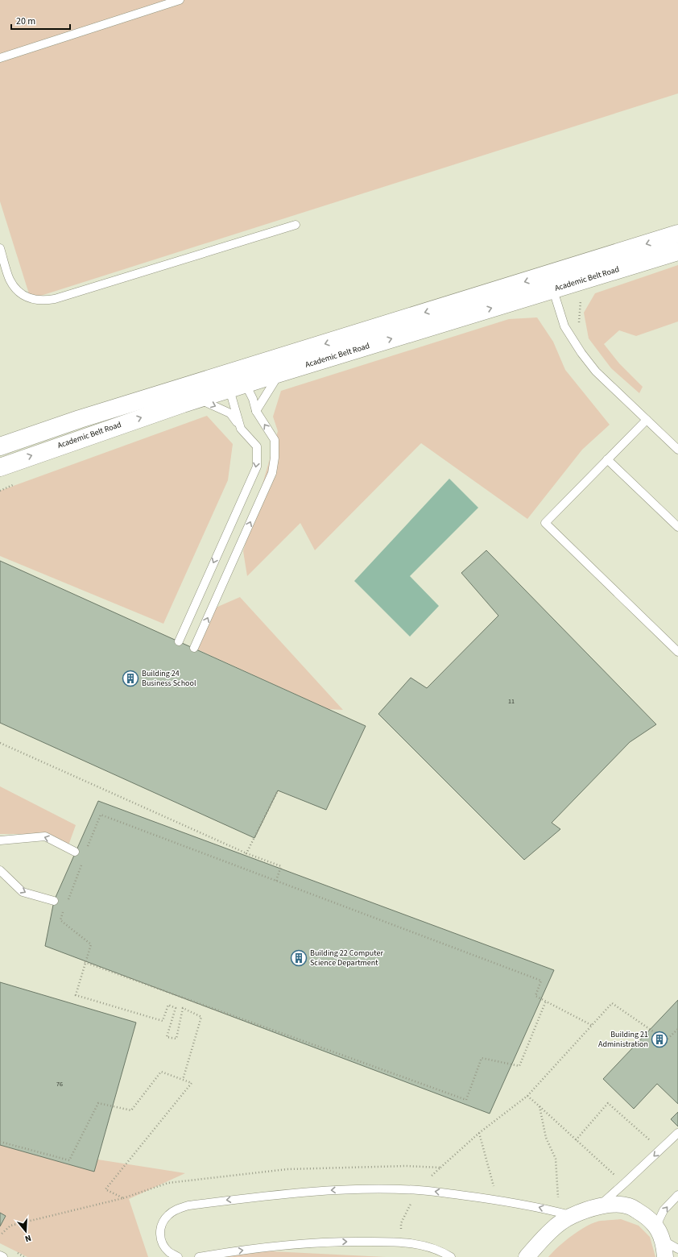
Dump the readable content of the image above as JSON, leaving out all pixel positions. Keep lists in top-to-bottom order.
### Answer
{
  "streets": {
    "street": ["Academic Belt Road"]
  },
  "places": {
    "building": ["Building 24 Business School", "Building 22 Computer Science Department", "Building 21 Administration"]
  },
  "house_numbers": ["11", "76"],
  "scale_bar": "20 m",
  "north": "bottom"
}
